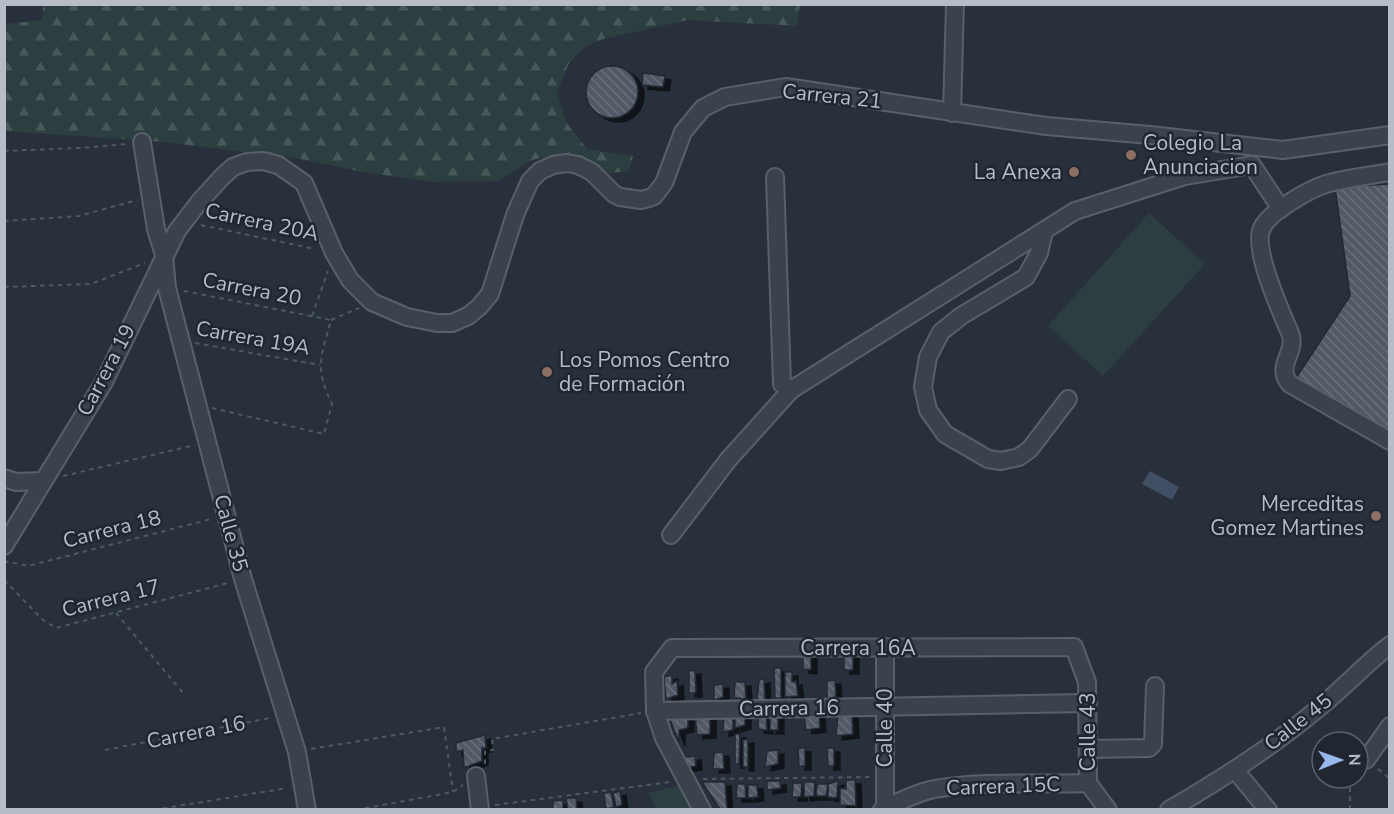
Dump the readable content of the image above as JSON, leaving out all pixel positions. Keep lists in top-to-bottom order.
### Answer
{
  "streets": {
    "street": [
      "Carrera 21",
      "Carrera 19",
      "Calle 35",
      "Carrera 16A",
      "Carrera 16",
      "Calle 45",
      "Calle 40",
      "Calle 43",
      "Carrera 15C"
    ],
    "path": [
      "Carrera 20A",
      "Carrera 20",
      "Carrera 19A",
      "Carrera 18",
      "Carrera 17"
    ]
  },
  "crossings": [
    ["Carrera 21", "Carrera 20A"],
    ["Carrera 21", "Carrera 19"],
    ["Carrera 21", "Calle 35"],
    ["Carrera 20", "Calle 35"],
    ["Carrera 19A", "Calle 35"],
    ["Carrera 19", "Calle 35"],
    ["Carrera 18", "Calle 35"],
    ["Calle 35", "Carrera 17"],
    ["Calle 35", "Carrera 16"],
    ["Carrera 16A", "Carrera 16"],
    ["Carrera 16A", "Calle 40"],
    ["Carrera 16A", "Calle 43"],
    ["Carrera 16", "Calle 40"],
    ["Carrera 16", "Calle 43"],
    ["Calle 40", "Carrera 15C"],
    ["Calle 43", "Carrera 15C"]
  ],
  "places": [
    "Colegio La Anunciacion",
    "La Anexa",
    "Los Pomos Centro de Formación",
    "Merceditas Gomez Martines"
  ],
  "north": "right"
}
